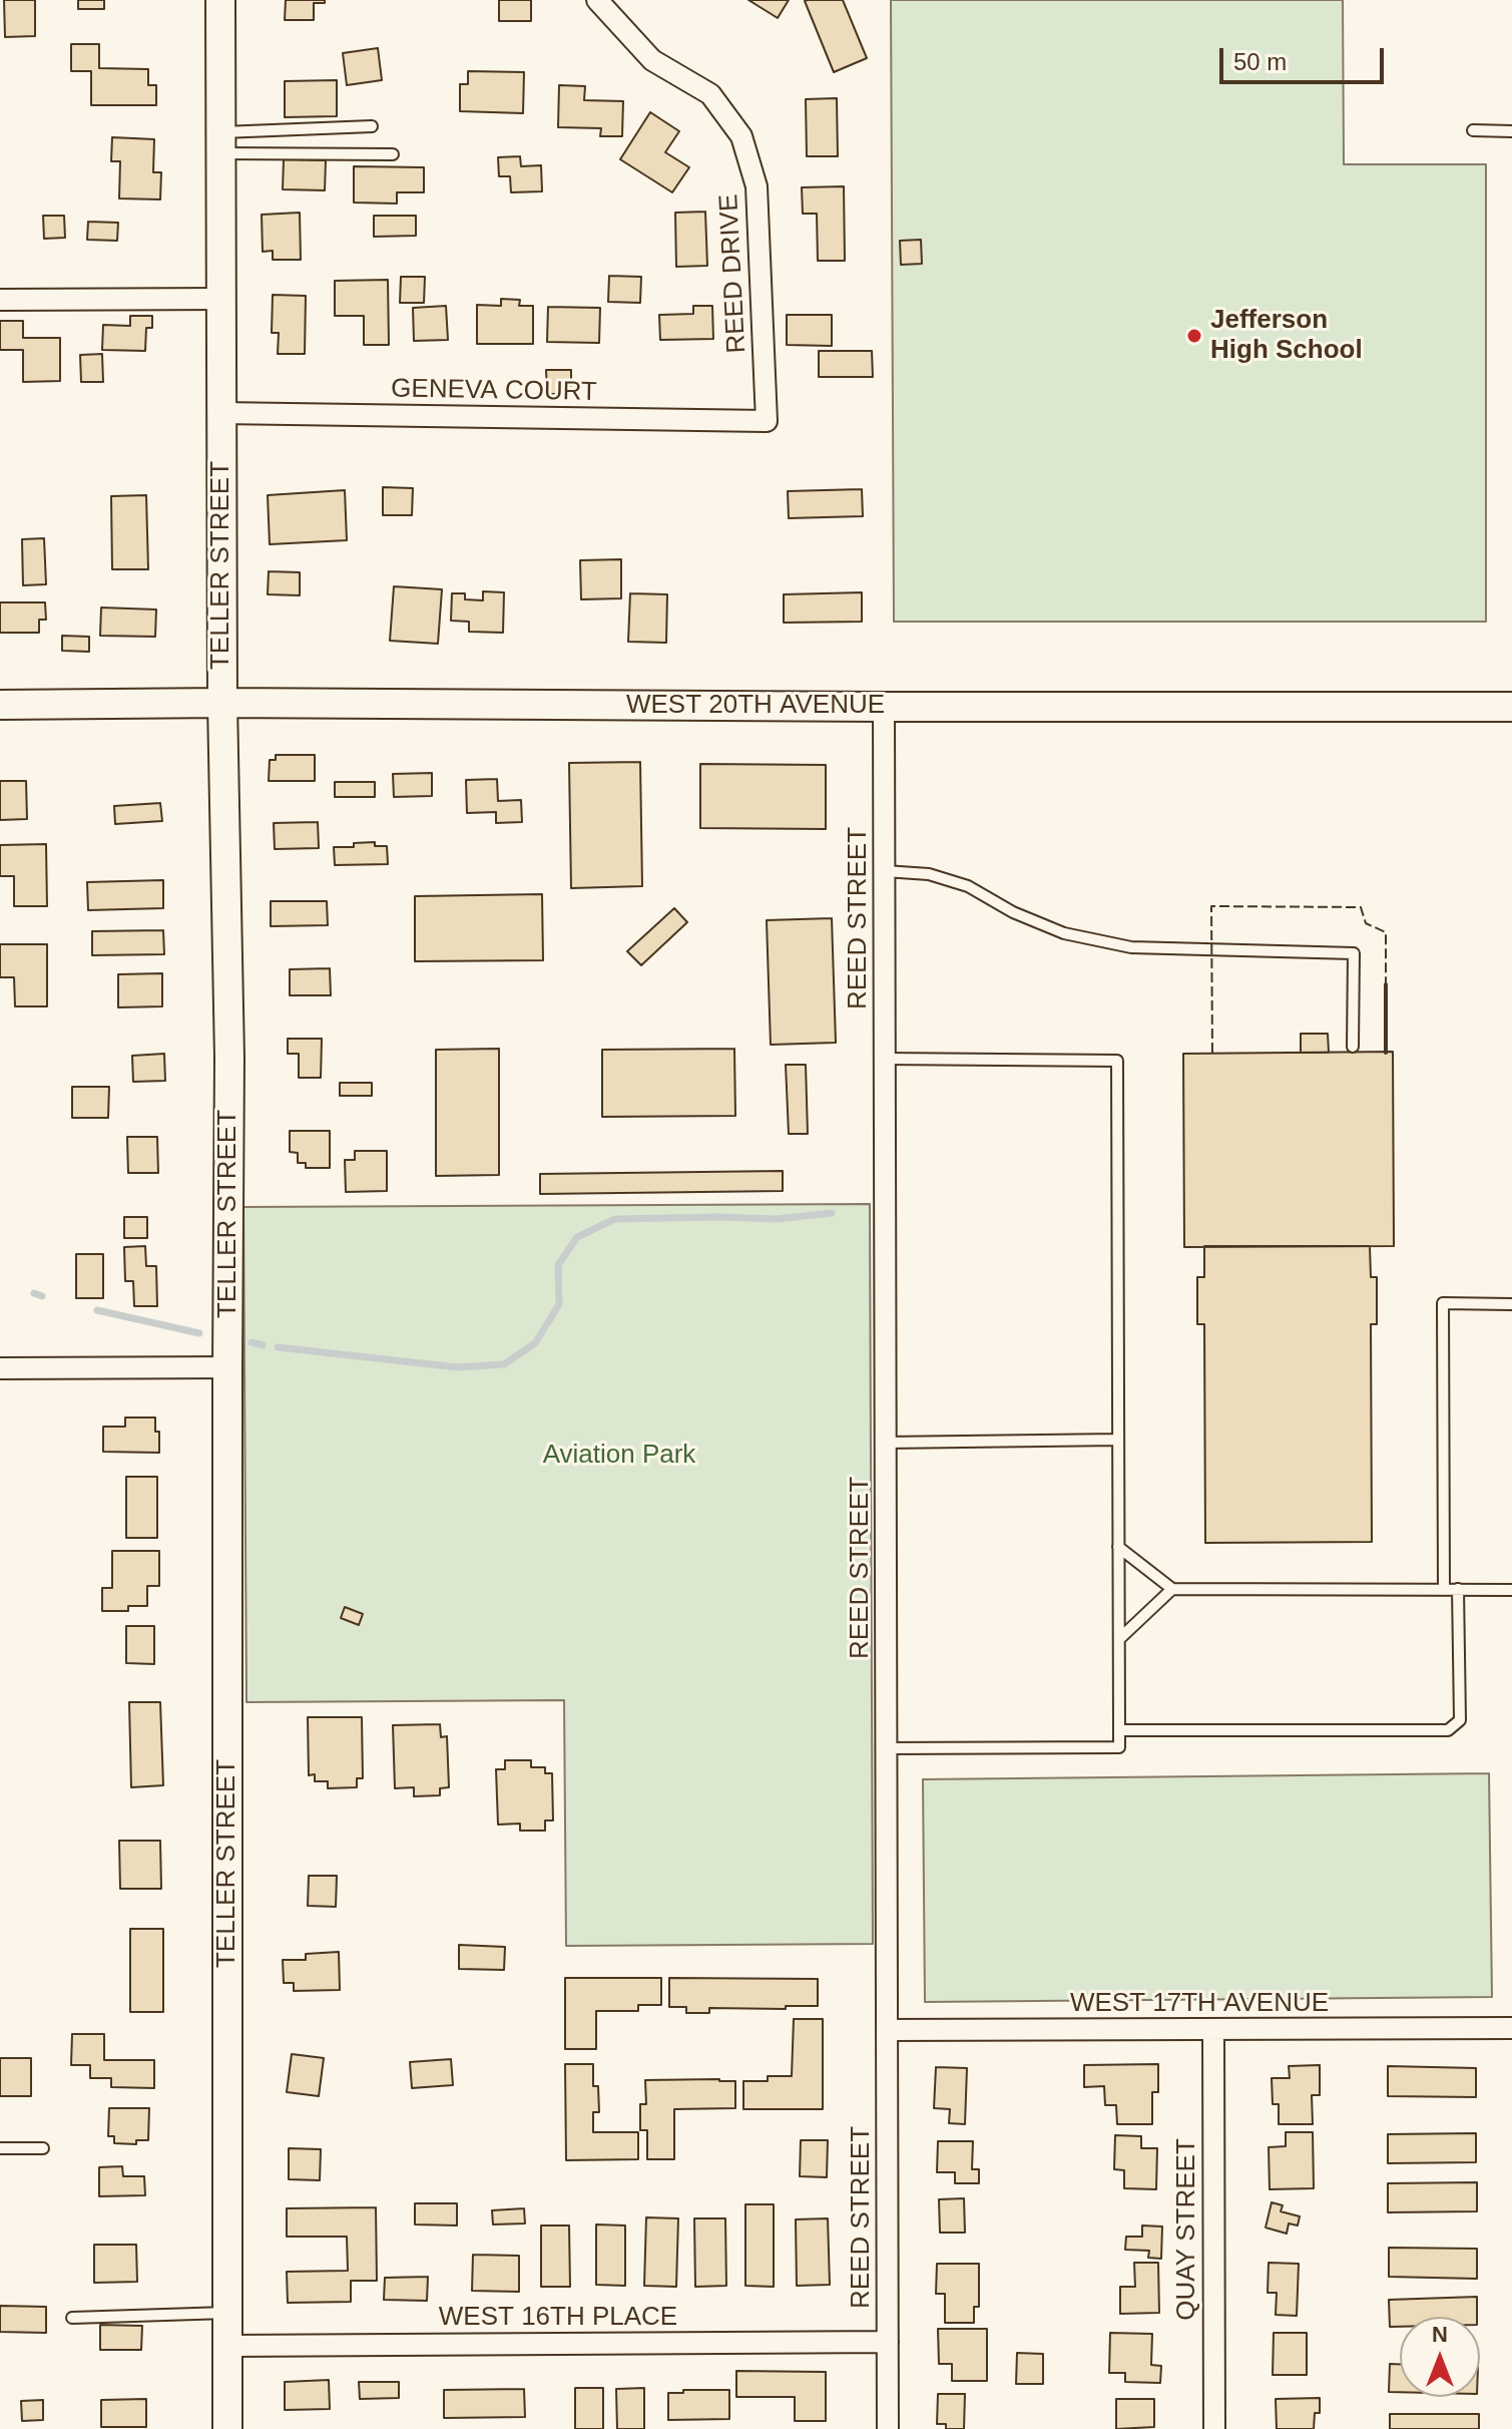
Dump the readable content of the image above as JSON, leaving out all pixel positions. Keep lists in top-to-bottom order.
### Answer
{
  "streets": {
    "street": [
      "REED DRIVE",
      "GENEVA COURT",
      "TELLER STREET",
      "WEST 20TH AVENUE",
      "REED STREET",
      "WEST 17TH AVENUE",
      "QUAY STREET",
      "WEST 16TH PLACE"
    ]
  },
  "crossings": [
    ["REED DRIVE", "GENEVA COURT"],
    ["GENEVA COURT", "TELLER STREET"],
    ["TELLER STREET", "WEST 20TH AVENUE"],
    ["TELLER STREET", "WEST 16TH PLACE"],
    ["WEST 20TH AVENUE", "REED STREET"],
    ["REED STREET", "WEST 17TH AVENUE"],
    ["REED STREET", "WEST 16TH PLACE"],
    ["WEST 17TH AVENUE", "QUAY STREET"]
  ],
  "parks": ["Aviation Park"],
  "places": ["Jefferson High School"],
  "scale_bar": "50 m",
  "north": "top"
}
